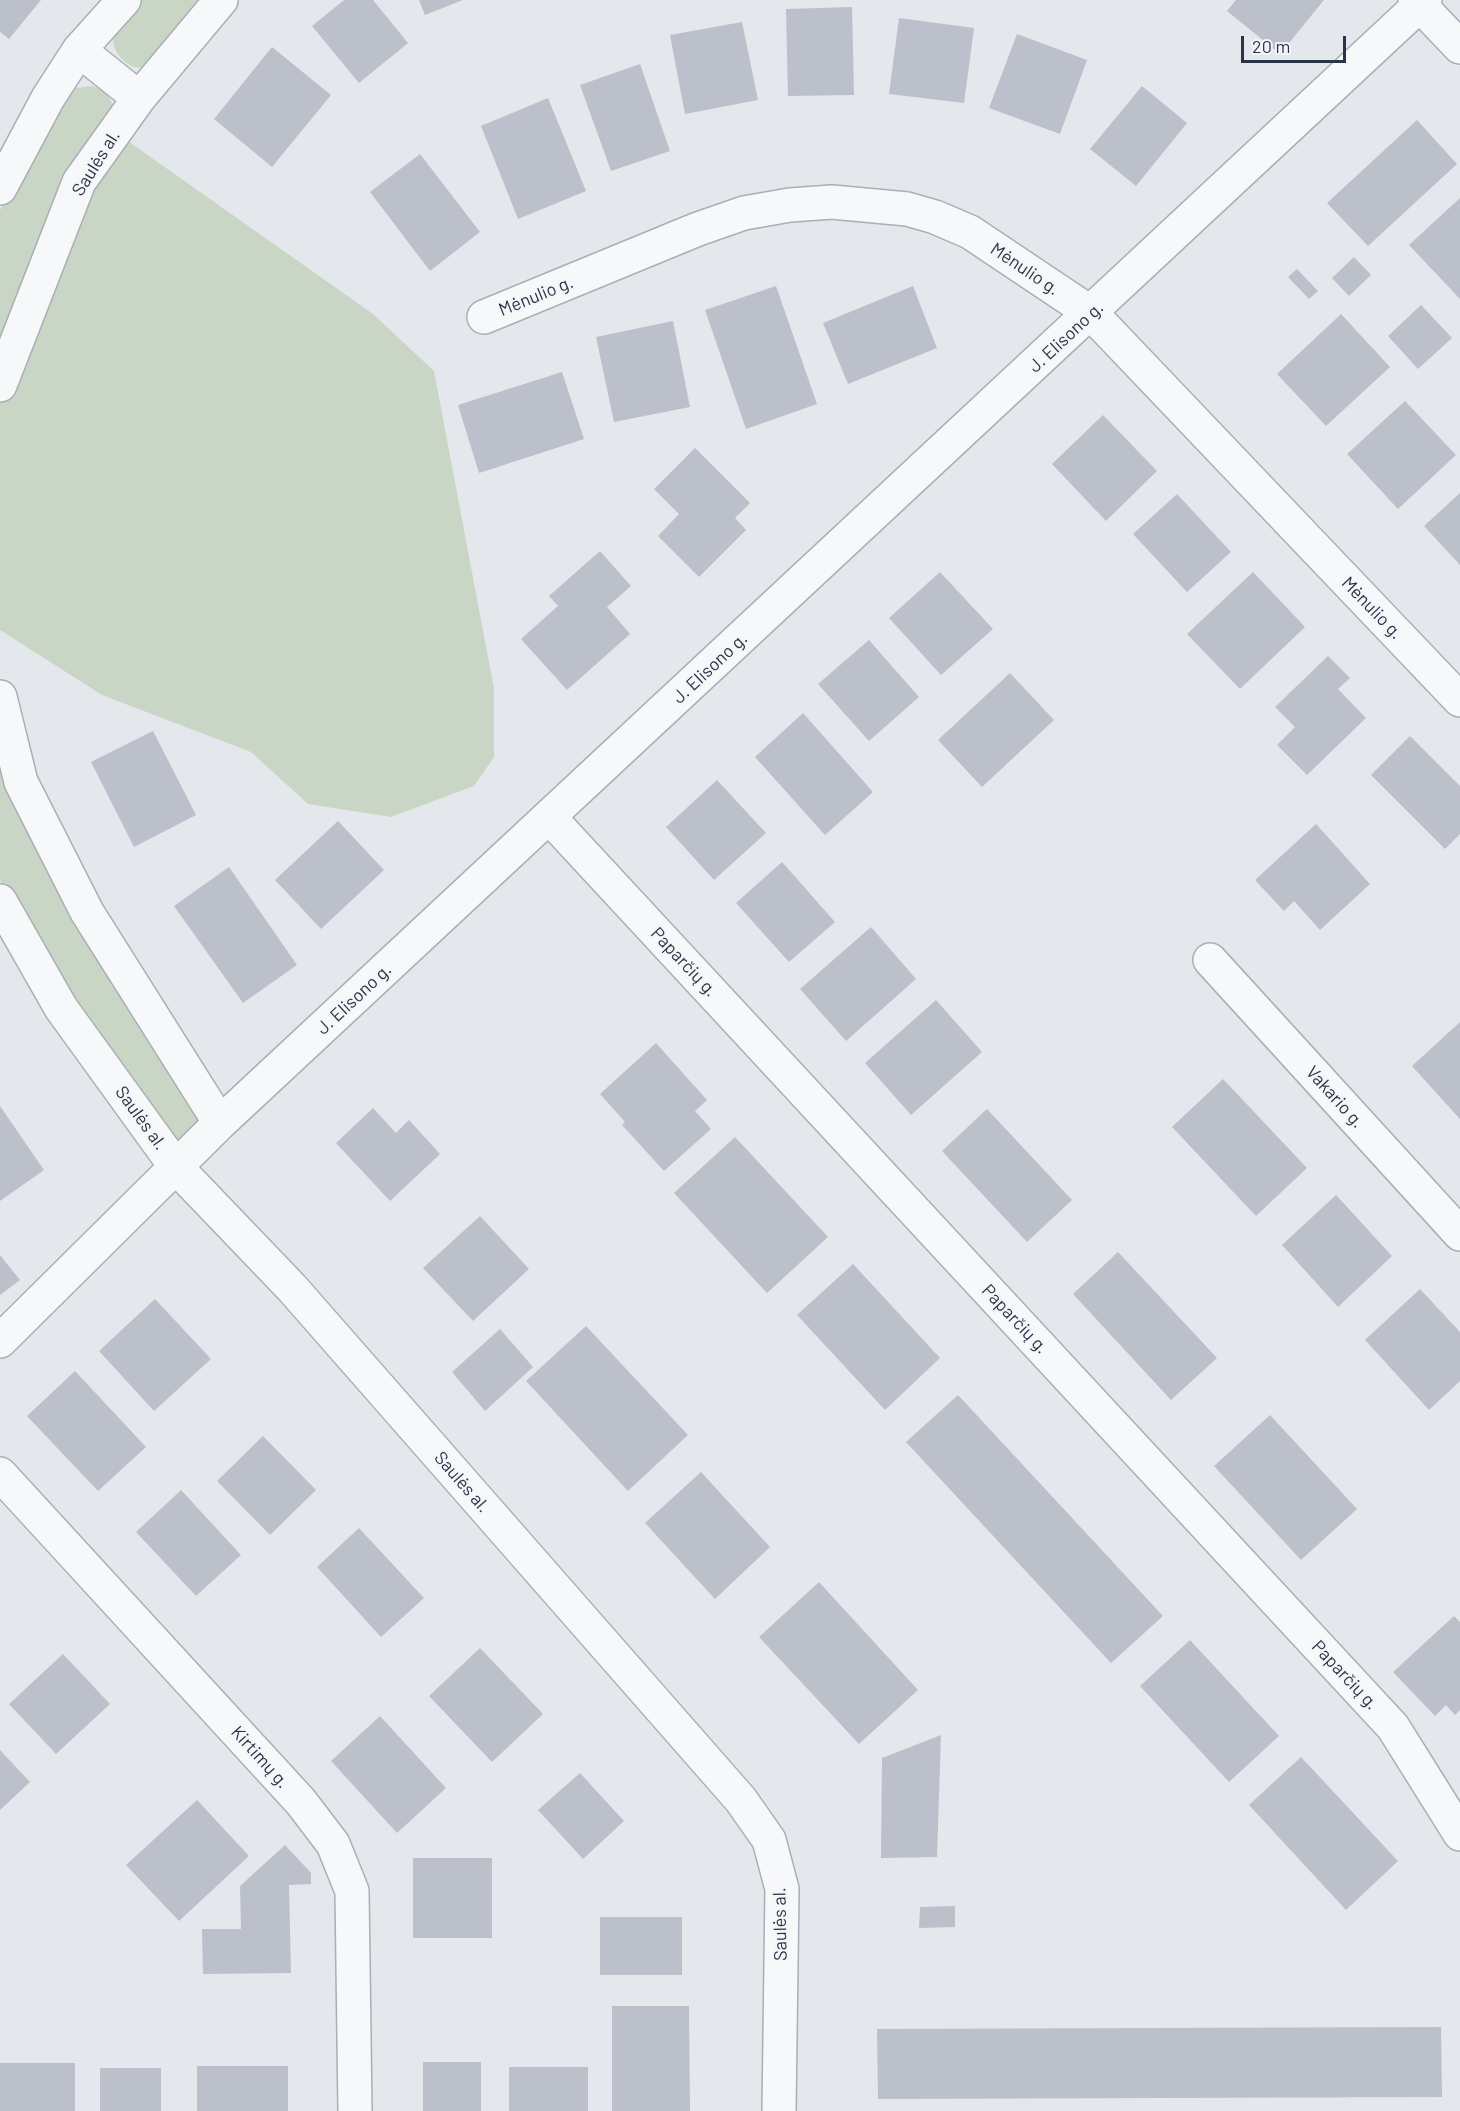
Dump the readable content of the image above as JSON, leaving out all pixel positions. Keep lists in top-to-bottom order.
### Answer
{
  "streets": {
    "street": [
      "Saulės al.",
      "Mėnulio g.",
      "J. Elisono g.",
      "Paparčių g.",
      "Vakario g.",
      "Kirtimų g."
    ]
  },
  "crossings": [
    ["Saulės al.", "J. Elisono g."],
    ["Mėnulio g.", "J. Elisono g."],
    ["J. Elisono g.", "Paparčių g."]
  ],
  "scale_bar": "20 m"
}
